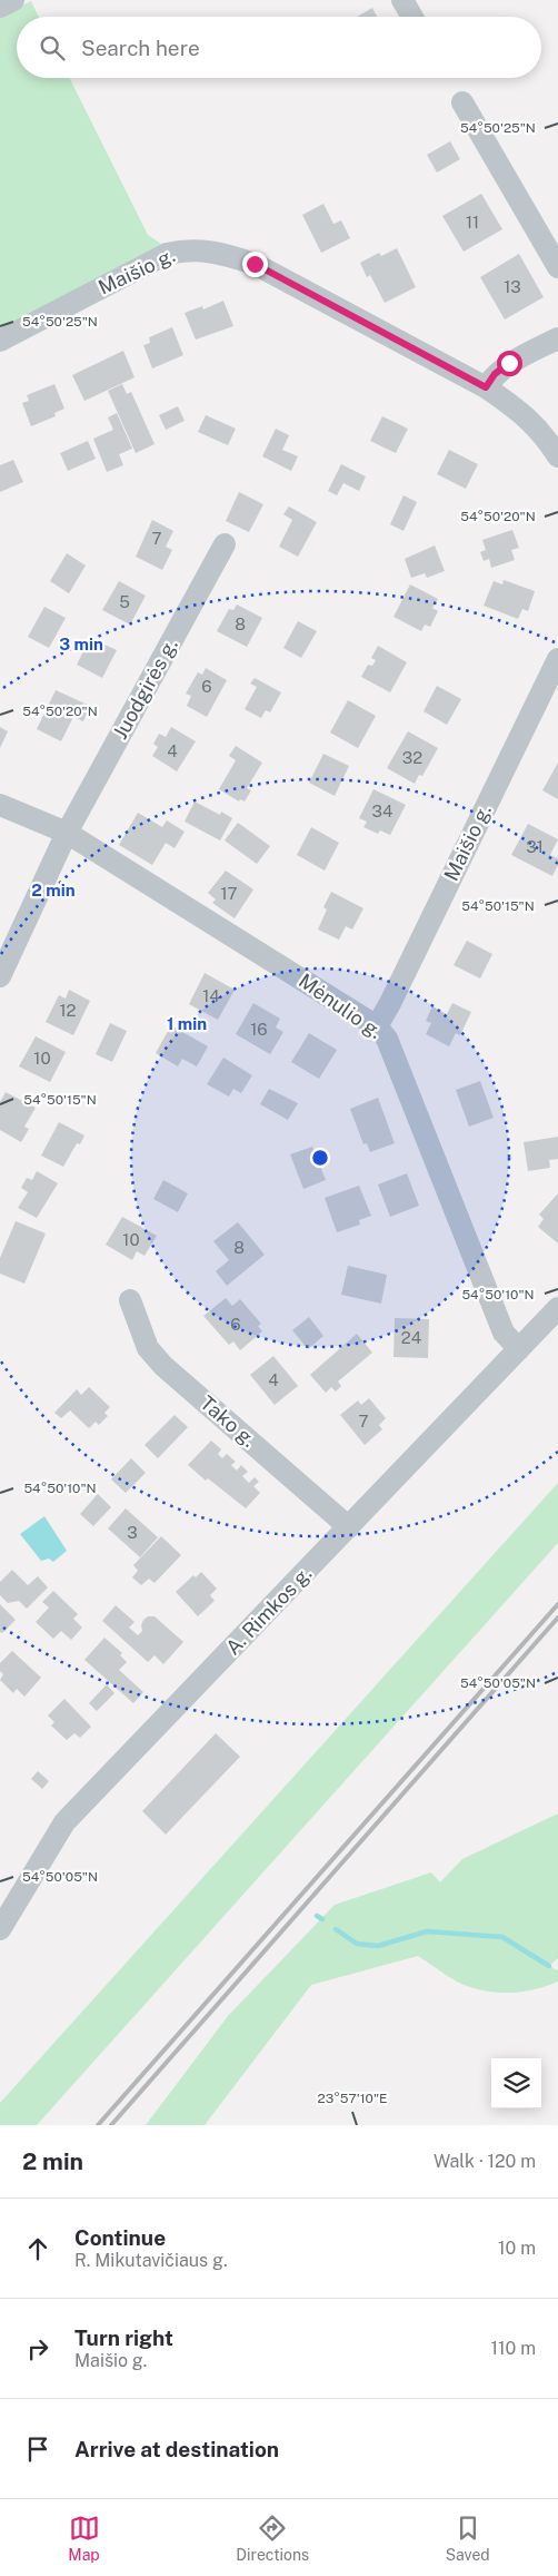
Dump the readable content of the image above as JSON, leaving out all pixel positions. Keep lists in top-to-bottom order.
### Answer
{
  "streets": {
    "street": [
      "Maišio g.",
      "Juodgirės g.",
      "Mėnulio g.",
      "Tako g.",
      "A. Rimkos g."
    ]
  },
  "crossings": [
    ["Maišio g.", "Mėnulio g."],
    ["Juodgirės g.", "Mėnulio g."],
    ["Mėnulio g.", "A. Rimkos g."],
    ["Tako g.", "A. Rimkos g."]
  ],
  "house_numbers": [
    "11",
    "13",
    "7",
    "5",
    "8",
    "6",
    "4",
    "32",
    "34",
    "31",
    "17",
    "14",
    "12",
    "16",
    "10",
    "10",
    "8",
    "6",
    "24",
    "4",
    "7",
    "3"
  ],
  "page": {
    "search": "Search here",
    "heading": ["2 min", "Walk · 120 m"],
    "list": [
      ["Continue", "R. Mikutavičiaus g.", "10 m"],
      ["Turn right", "Maišio g.", "110 m"],
      "Arrive at destination"
    ],
    "nav": ["Map", "Directions", "Saved"]
  },
  "coordinates": [
    "54°50'25\"N",
    "54°50'20\"N",
    "54°50'15\"N",
    "54°50'10\"N",
    "54°50'05\"N",
    "23°57'10\"E"
  ],
  "rings": ["3 min", "2 min", "1 min"]
}
